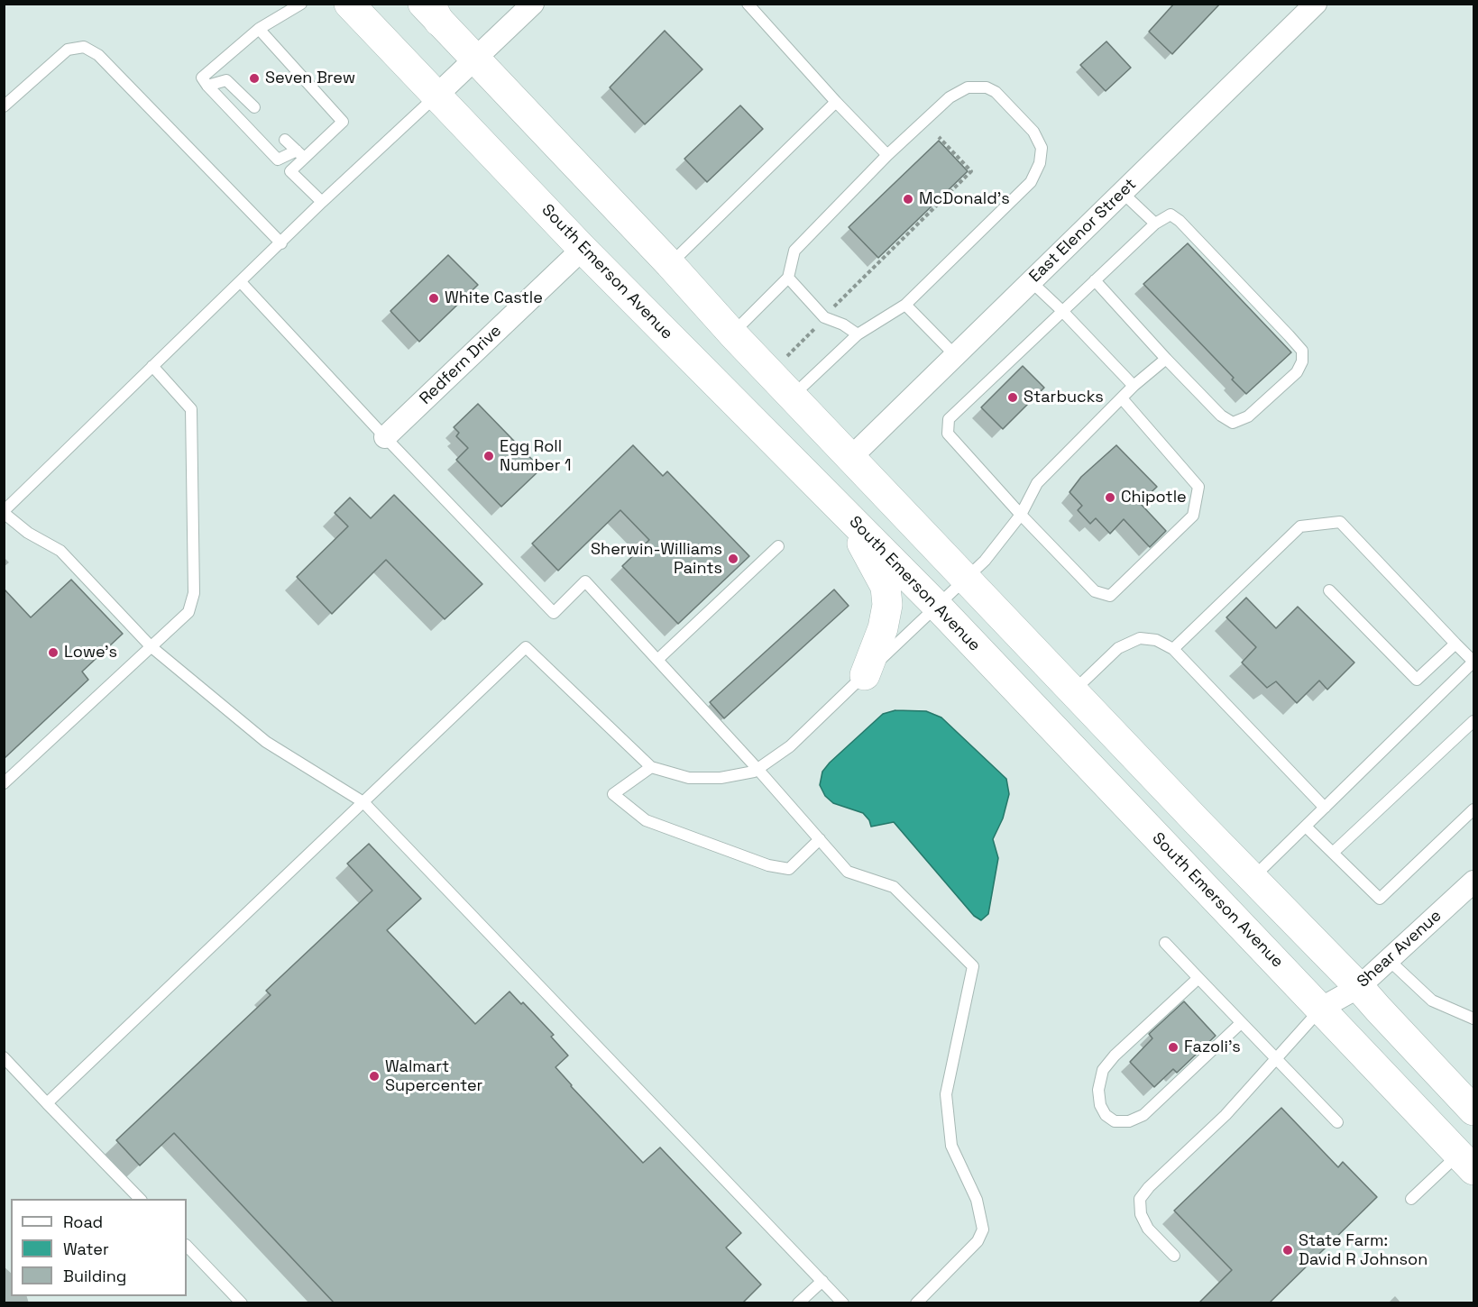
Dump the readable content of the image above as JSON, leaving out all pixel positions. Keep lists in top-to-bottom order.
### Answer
{
  "streets": {
    "main road": ["South Emerson Avenue"],
    "street": ["East Elenor Street", "Redfern Drive", "Shear Avenue"]
  },
  "crossings": [
    ["South Emerson Avenue", "Redfern Drive"],
    ["South Emerson Avenue", "Shear Avenue"]
  ],
  "places": [
    "Seven Brew",
    "McDonald's",
    "White Castle",
    "Starbucks",
    "Egg Roll Number 1",
    "Chipotle",
    "Sherwin-Williams Paints",
    "Lowe's",
    "Fazoli's",
    "Walmart Supercenter",
    "State Farm: David R Johnson"
  ],
  "legend": ["Road", "Water", "Building"]
}
